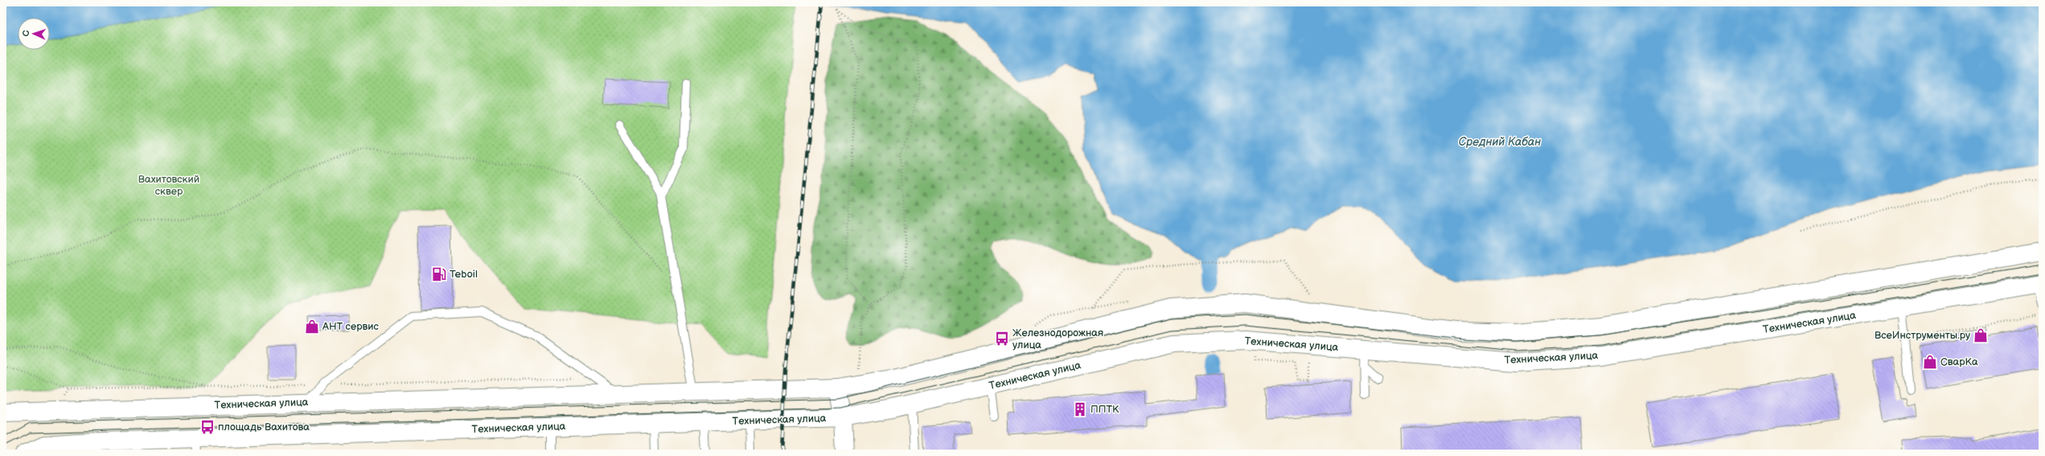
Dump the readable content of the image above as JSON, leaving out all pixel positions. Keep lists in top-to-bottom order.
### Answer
{
  "streets": {
    "main road": ["Техническая улица"]
  },
  "water": ["Средний Кабан"],
  "parks": ["Вахитовский сквер"],
  "places": {
    "fuel station": ["Teboil"],
    "shop": ["АНТ сервис", "ВсеИнструменты.ру", "СварКа"],
    "bus stop": ["Железнодорожная улица", "площадь Вахитова"],
    "building": ["ППТК"]
  },
  "north": "left"
}
